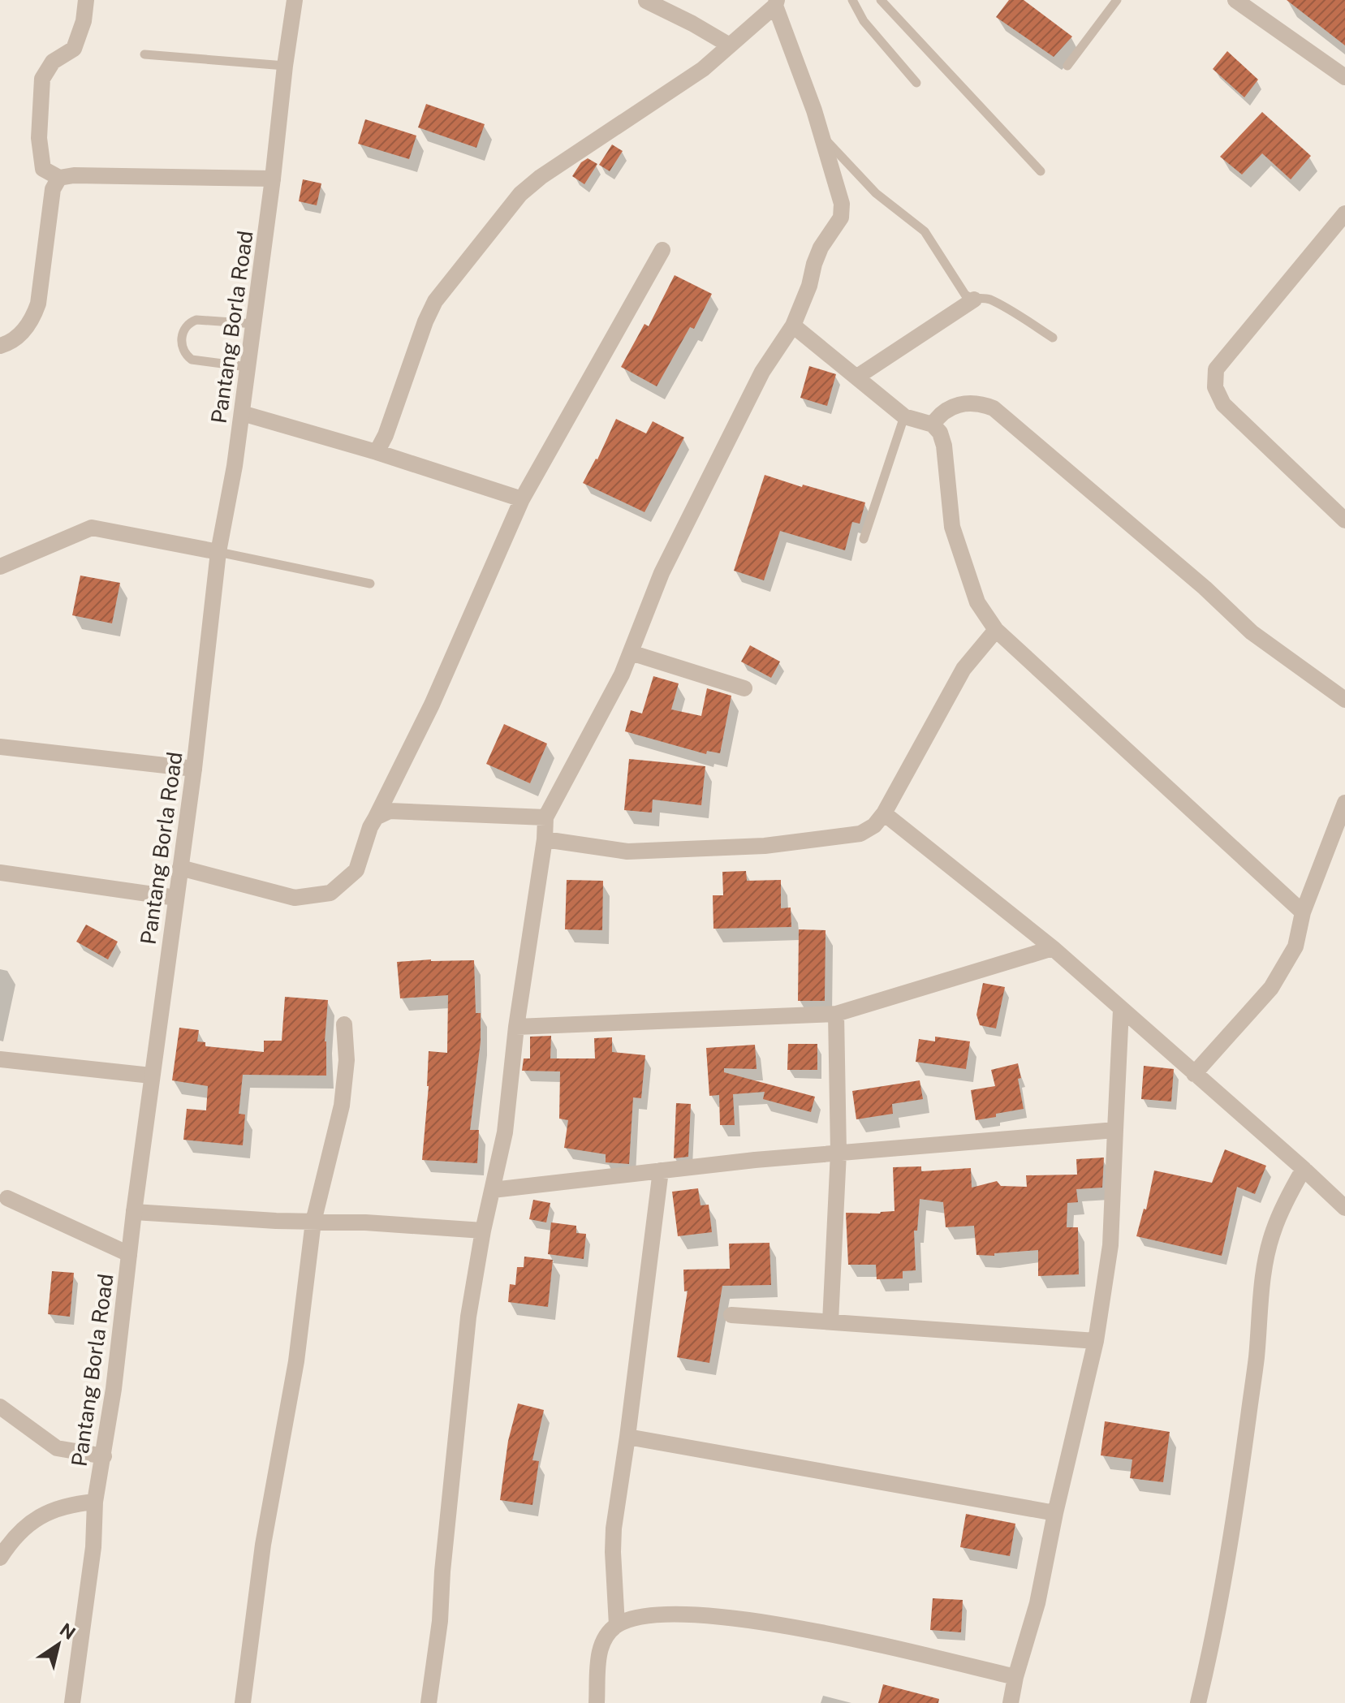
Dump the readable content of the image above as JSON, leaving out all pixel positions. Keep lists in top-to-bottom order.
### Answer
{
  "streets": {
    "street": ["Pantang Borla Road"]
  },
  "north": "top right"
}
